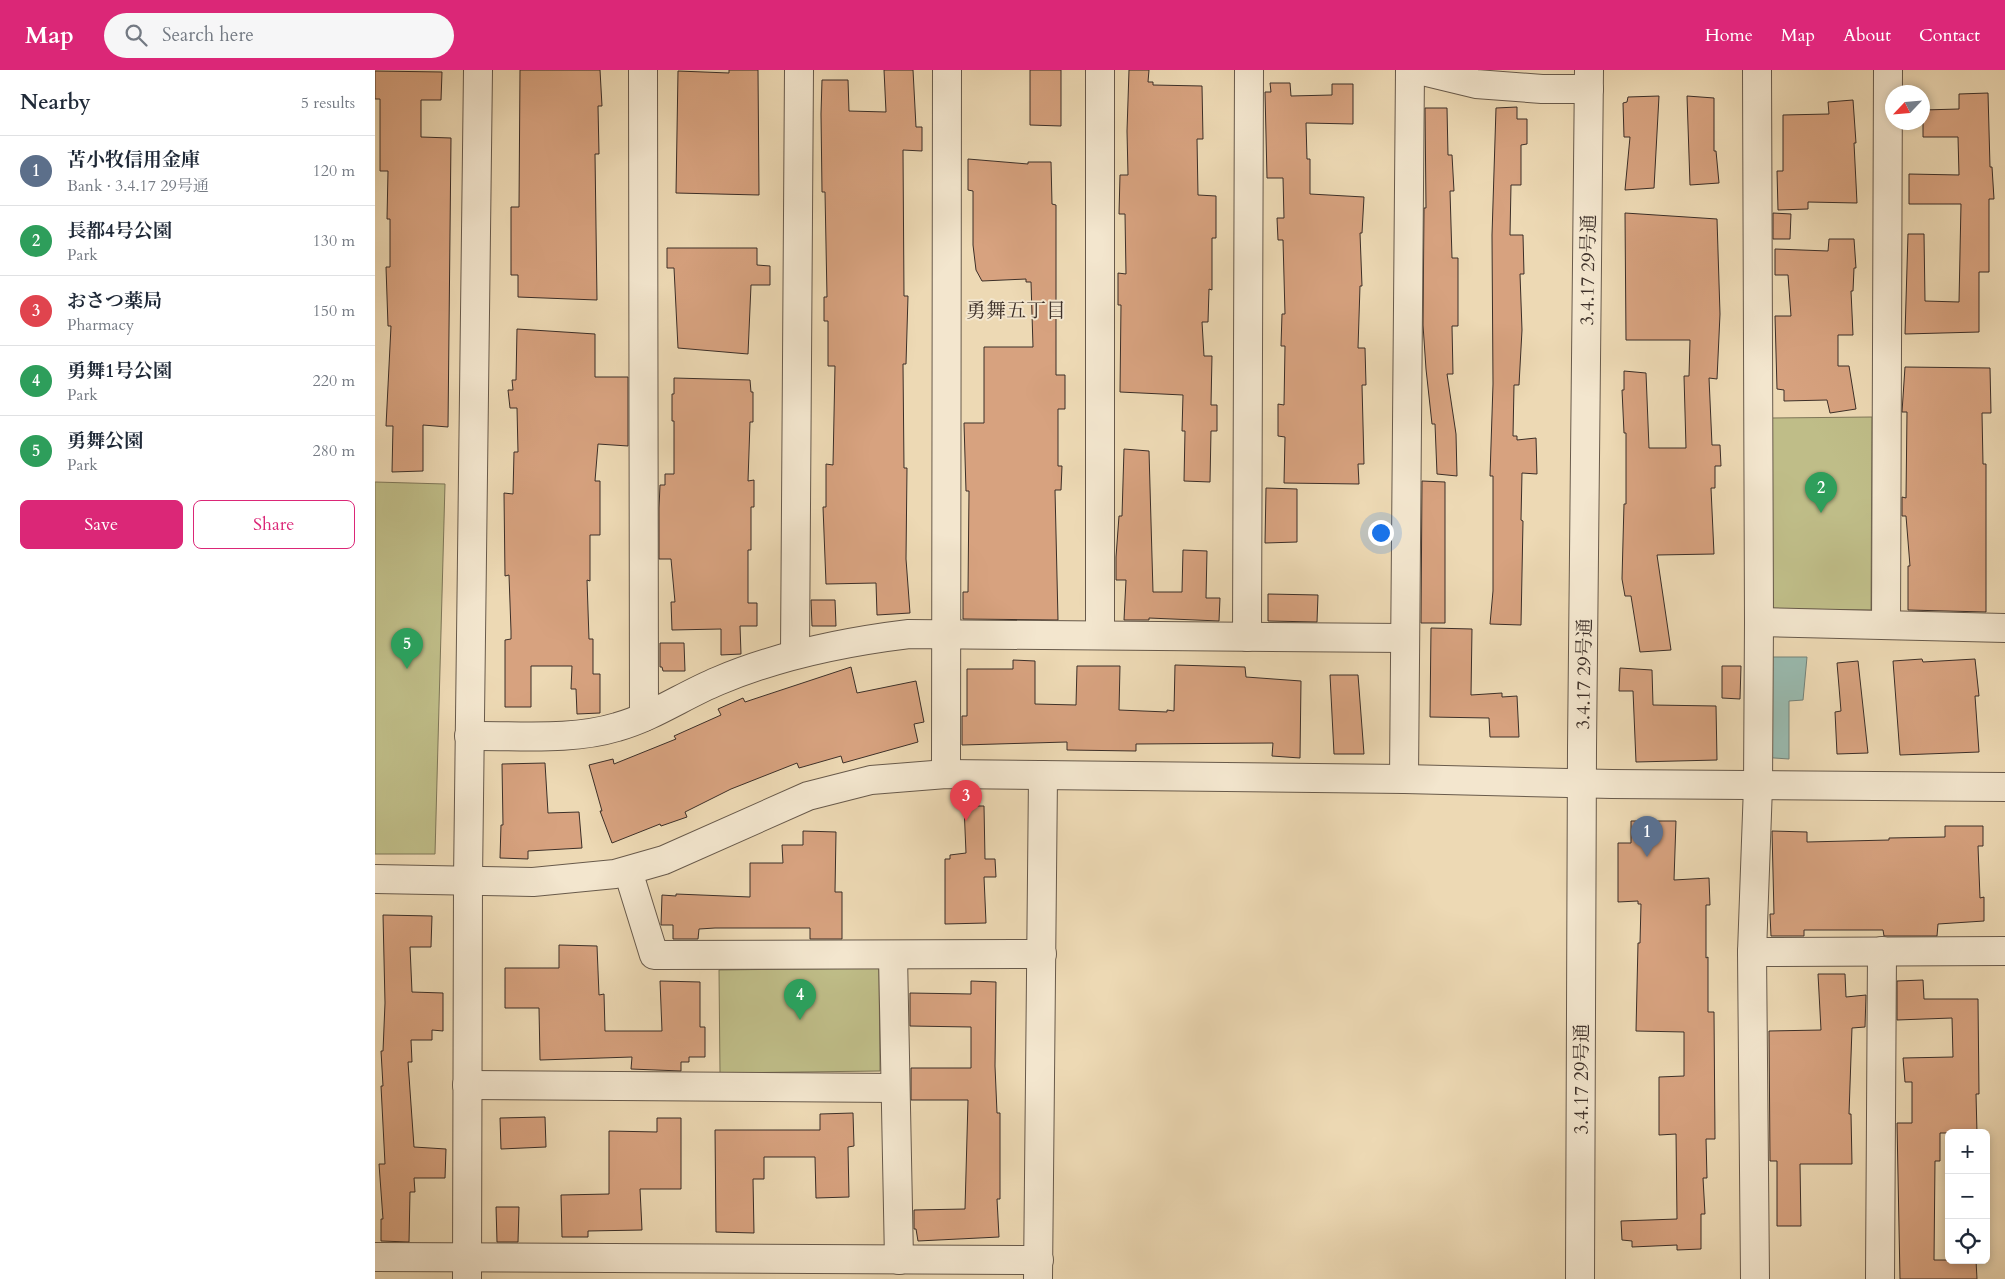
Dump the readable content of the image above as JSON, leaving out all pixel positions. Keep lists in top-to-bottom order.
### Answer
{
  "streets": {
    "street": ["3.4.17 29号通"]
  },
  "districts": ["勇舞五丁目"],
  "north": "bottom left",
  "page": {
    "header": "Map",
    "search": "Search here",
    "nav": [
      "Home",
      "Map",
      "About",
      "Contact"
    ],
    "heading": ["Nearby", "5 results"],
    "list": [
      {
        "mark": "1",
        "name": "苫小牧信用金庫",
        "note": "Bank · 3.4.17 29号通",
        "value": "120 m"
      },
      {
        "mark": "2",
        "name": "長都4号公園",
        "note": "Park",
        "value": "130 m"
      },
      {
        "mark": "3",
        "name": "おさつ薬局",
        "note": "Pharmacy",
        "value": "150 m"
      },
      {
        "mark": "4",
        "name": "勇舞1号公園",
        "note": "Park",
        "value": "220 m"
      },
      {
        "mark": "5",
        "name": "勇舞公園",
        "note": "Park",
        "value": "280 m"
      }
    ],
    "pins": [
      "2",
      "5",
      "3",
      "1",
      "4"
    ],
    "buttons": ["Save", "Share"],
    "map_buttons": ["+", "−"]
  }
}
